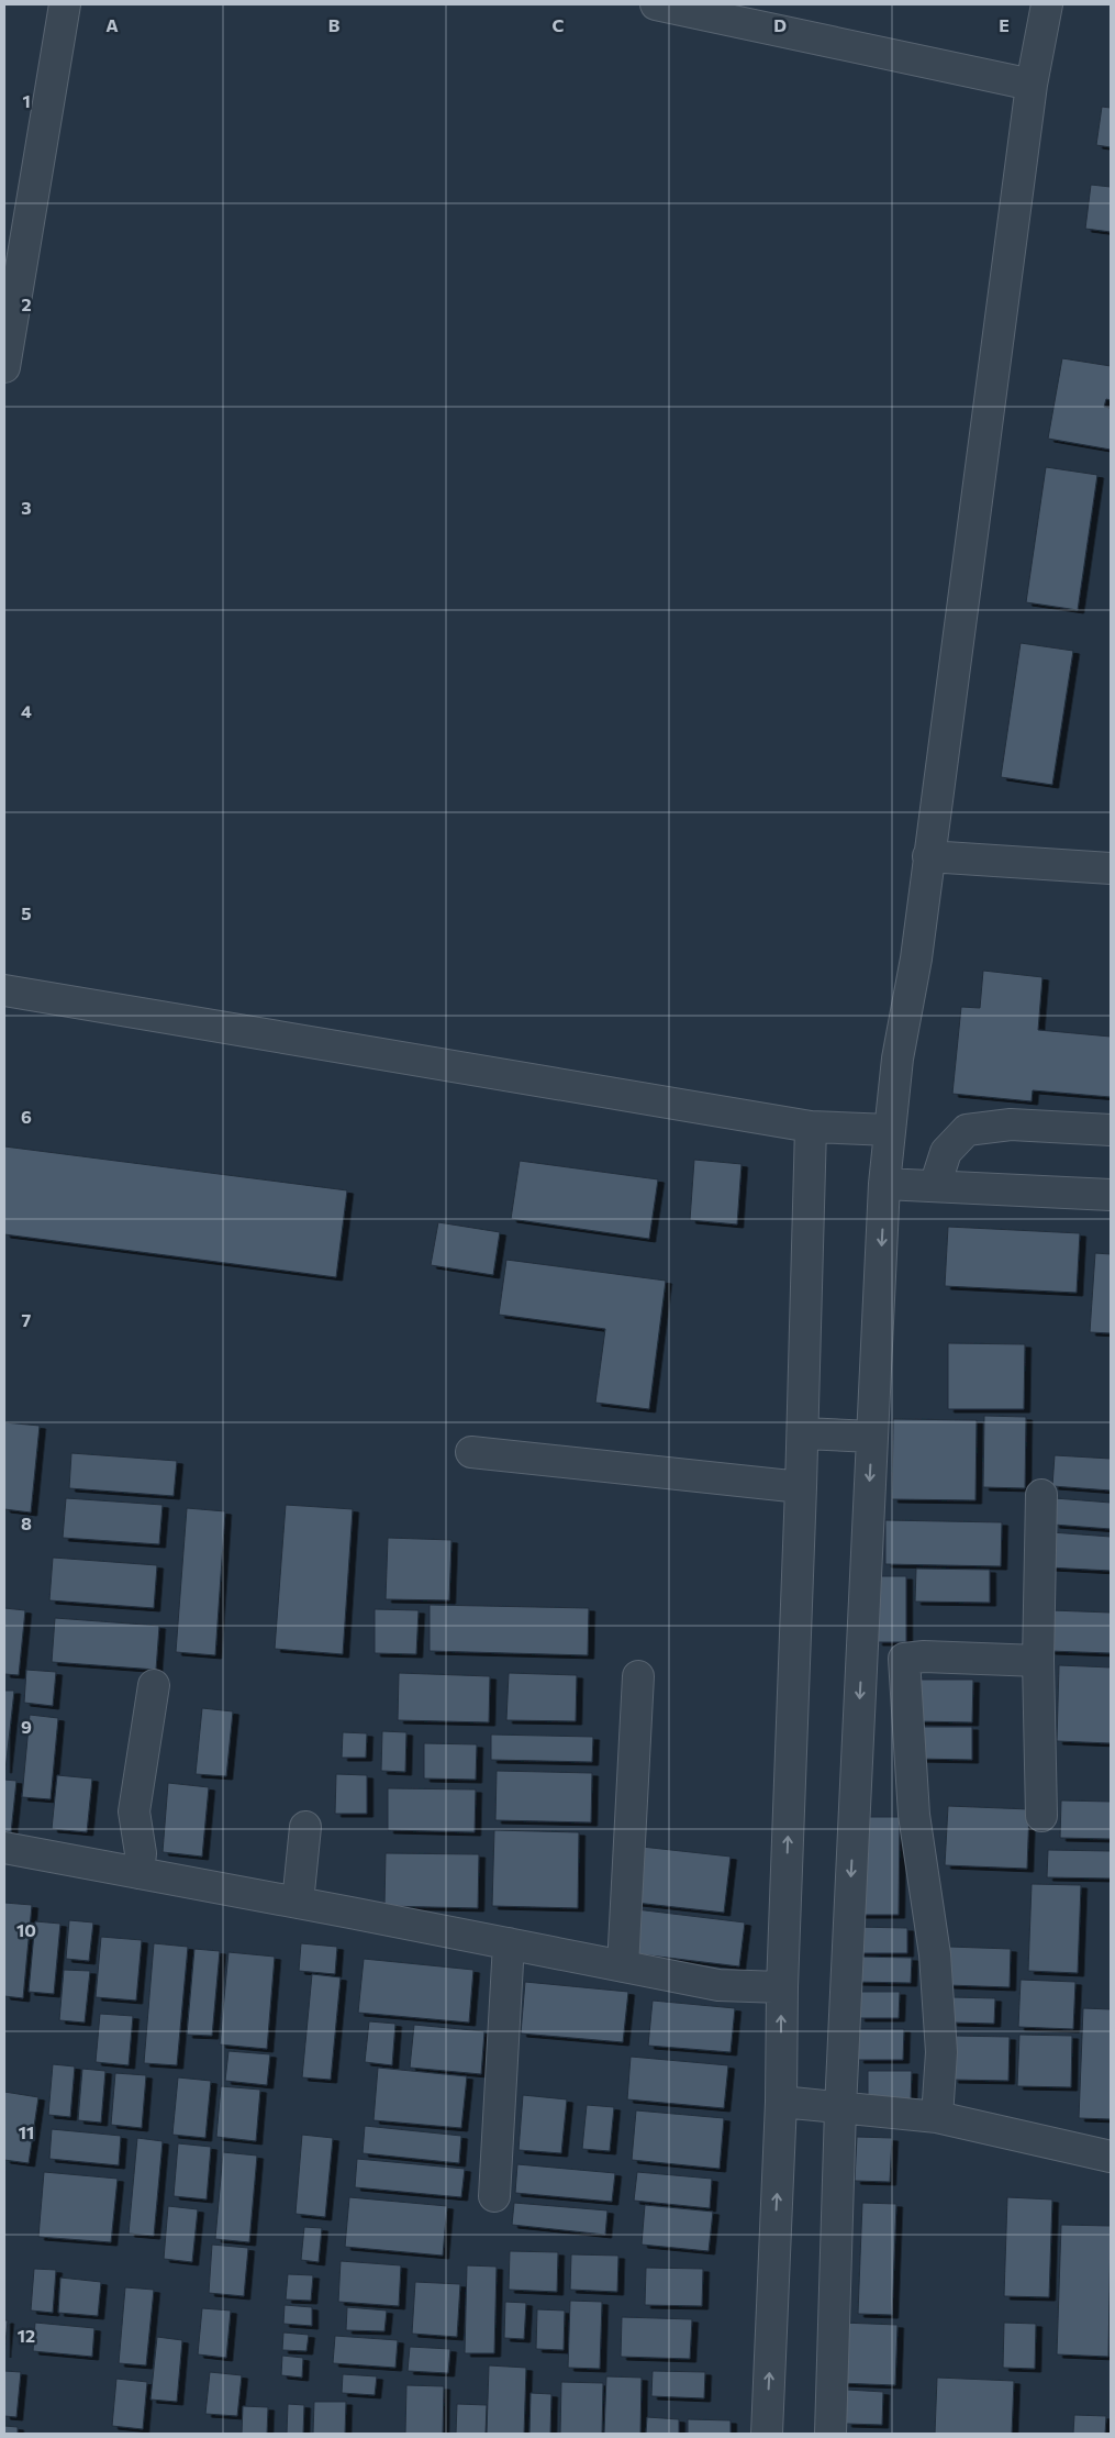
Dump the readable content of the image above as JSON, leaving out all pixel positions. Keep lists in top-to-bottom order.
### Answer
{
  "grid": {
    "columns": [
      "A",
      "B",
      "C",
      "D",
      "E"
    ],
    "rows": [
      "1",
      "2",
      "3",
      "4",
      "5",
      "6",
      "7",
      "8",
      "9",
      "10",
      "11",
      "12"
    ]
  }
}
